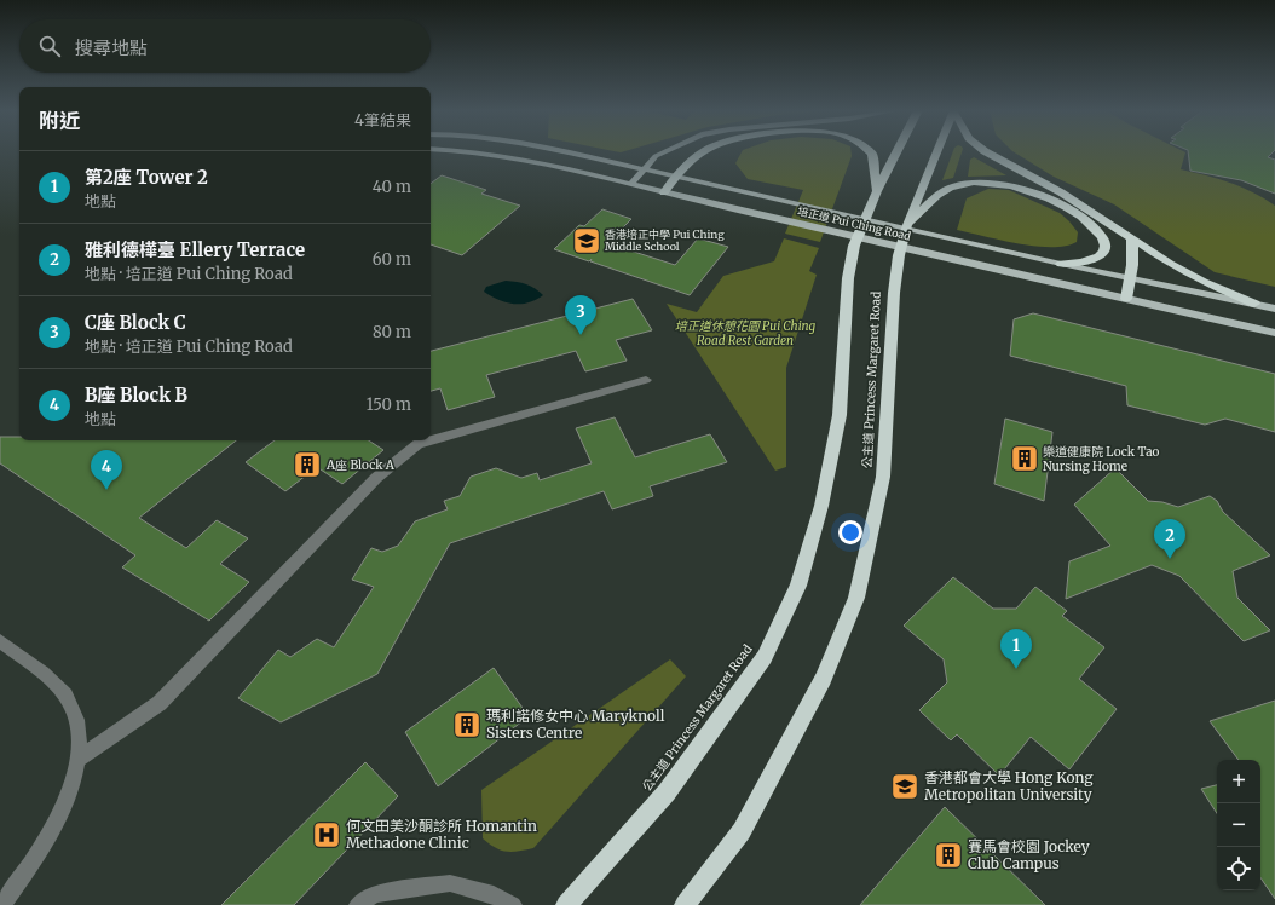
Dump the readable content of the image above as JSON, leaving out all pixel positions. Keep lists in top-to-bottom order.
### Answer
{
  "streets": {
    "highway": ["公主道 Princess Margaret Road"],
    "main road": ["培正道 Pui Ching Road"]
  },
  "parks": ["培正道休憩花園 Pui Ching Road Rest Garden"],
  "places": {
    "school or university": ["香港培正中學 Pui Ching Middle School", "香港都會大學 Hong Kong Metropolitan University"],
    "building": [
      "樂道健康院 Lock Tao Nursing Home",
      "A座 Block A",
      "瑪利諾修女中心 Maryknoll Sisters Centre",
      "賽馬會校園 Jockey Club Campus"
    ],
    "hospital": ["何文田美沙酮診所 Homantin Methadone Clinic"]
  },
  "page": {
    "search": "搜尋地點",
    "heading": ["附近", "4筆結果"],
    "list": [
      {
        "mark": "1",
        "name": "第2座 Tower 2",
        "note": "地點",
        "value": "40 m"
      },
      {
        "mark": "2",
        "name": "雅利德樺臺 Ellery Terrace",
        "note": "地點 · 培正道 Pui Ching Road",
        "value": "60 m"
      },
      {
        "mark": "3",
        "name": "C座 Block C",
        "note": "地點 · 培正道 Pui Ching Road",
        "value": "80 m"
      },
      {
        "mark": "4",
        "name": "B座 Block B",
        "note": "地點",
        "value": "150 m"
      }
    ],
    "pins": [
      "3",
      "4",
      "2",
      "1"
    ],
    "map_buttons": ["+", "−"]
  }
}
